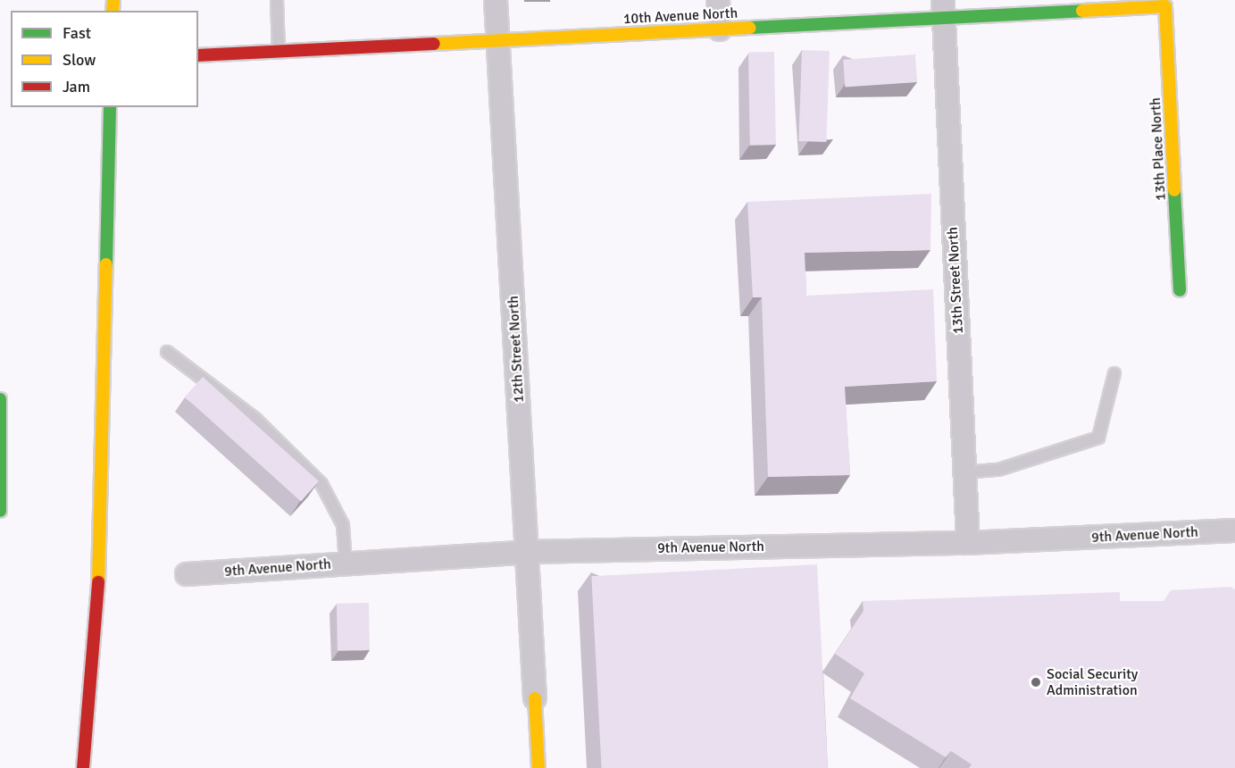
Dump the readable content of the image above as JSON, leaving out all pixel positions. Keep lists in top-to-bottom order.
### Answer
{
  "streets": {
    "main road": ["10th Avenue North", "13th Place North"],
    "street": ["13th Street North", "12th Street North", "9th Avenue North"]
  },
  "crossings": [
    ["10th Avenue North", "13th Place North"],
    ["10th Avenue North", "13th Street North"],
    ["10th Avenue North", "12th Street North"],
    ["13th Street North", "9th Avenue North"],
    ["12th Street North", "9th Avenue North"]
  ],
  "places": ["Social Security Administration"],
  "legend": ["Fast", "Slow", "Jam"]
}
